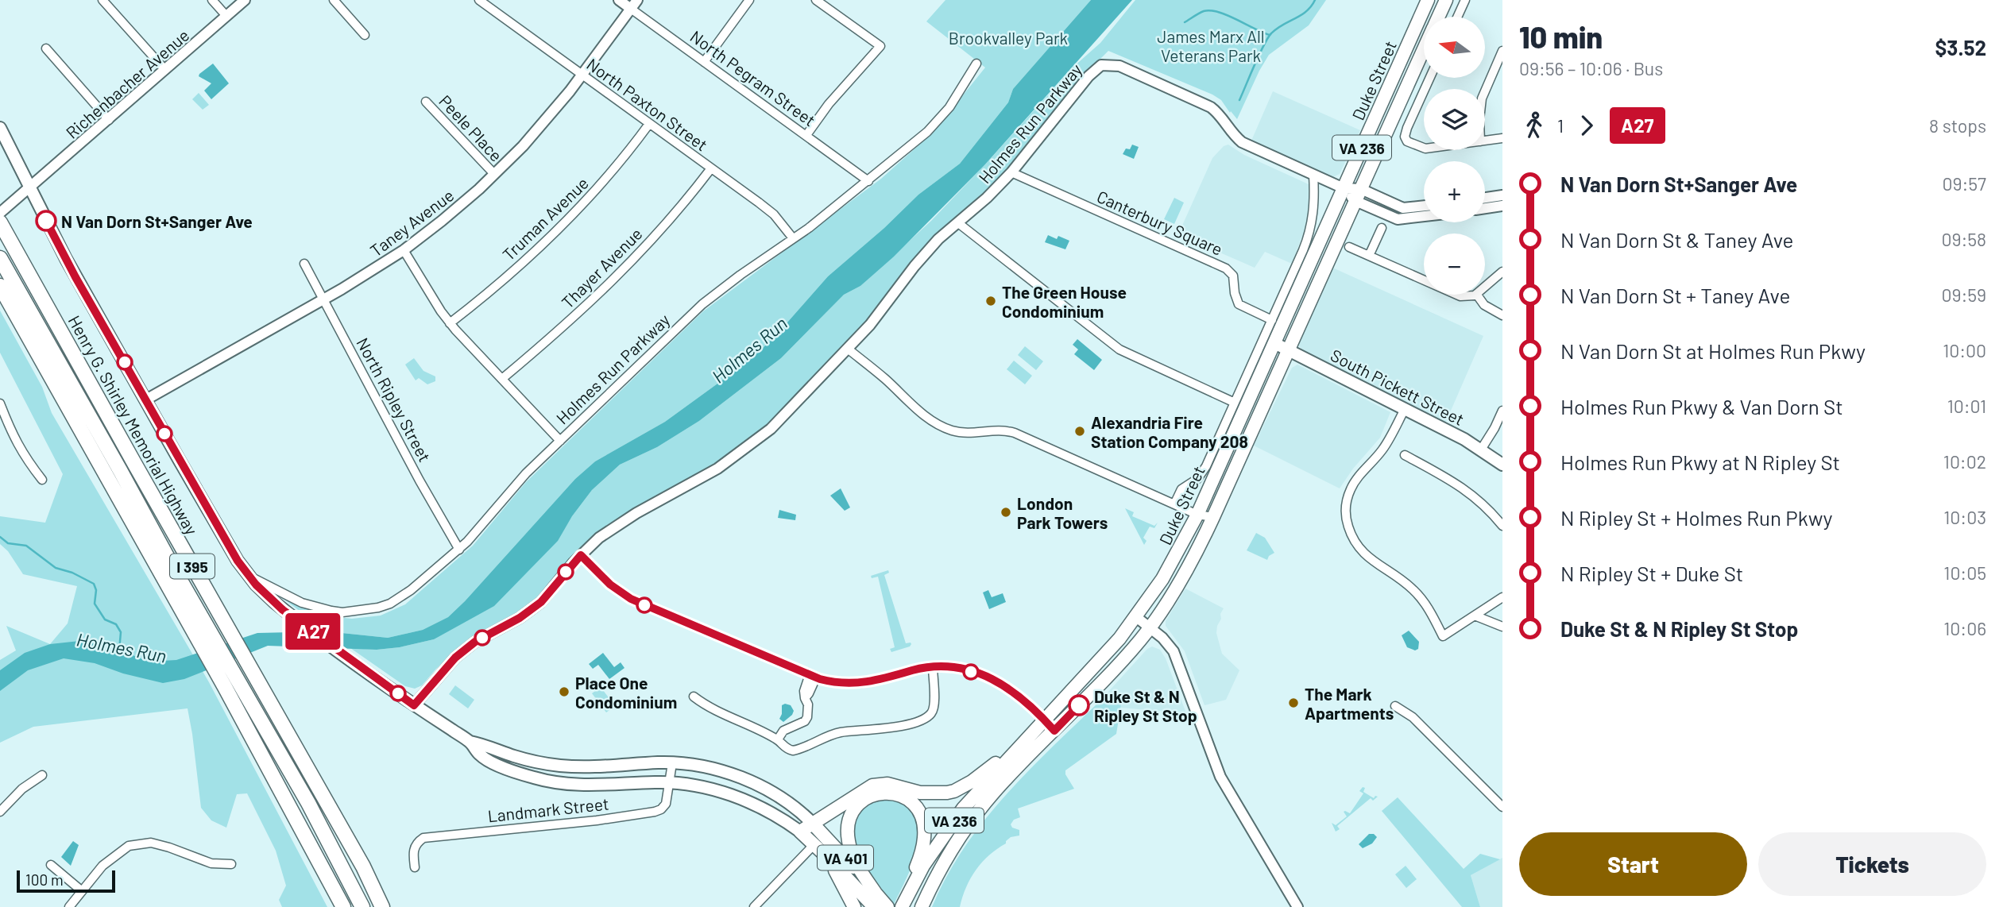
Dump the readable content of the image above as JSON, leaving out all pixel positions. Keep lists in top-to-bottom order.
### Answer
{
  "streets": {
    "highway": ["Henry G. Shirley Memorial Highway", "I 395"],
    "main road": [
      "Duke Street",
      "VA 236",
      "South Pickett Street",
      "VA 401"
    ],
    "street": [
      "North Pegram Street",
      "Richenbacher Avenue",
      "North Paxton Street",
      "Holmes Run Parkway",
      "Peele Place",
      "Truman Avenue",
      "Taney Avenue",
      "Canterbury Square",
      "Thayer Avenue",
      "North Ripley Street",
      "Landmark Street"
    ]
  },
  "crossings": [
    ["North Pegram Street", "Holmes Run Parkway"],
    ["North Pegram Street", "Taney Avenue"],
    ["Duke Street", "Holmes Run Parkway"],
    ["Duke Street", "Canterbury Square"],
    ["Duke Street", "South Pickett Street"],
    ["Richenbacher Avenue", "Henry G. Shirley Memorial Highway"],
    ["Richenbacher Avenue", "VA 401"],
    ["North Paxton Street", "Holmes Run Parkway"],
    ["North Paxton Street", "Truman Avenue"],
    ["North Paxton Street", "Taney Avenue"],
    ["North Paxton Street", "Thayer Avenue"],
    ["Holmes Run Parkway", "Canterbury Square"],
    ["Holmes Run Parkway", "North Ripley Street"],
    ["Holmes Run Parkway", "VA 401"],
    ["Peele Place", "Taney Avenue"],
    ["Taney Avenue", "North Ripley Street"],
    ["Taney Avenue", "VA 401"],
    ["Landmark Street", "VA 401"]
  ],
  "water": ["Holmes Run"],
  "parks": ["James Marx All Veterans Park", "Brookvalley Park"],
  "places": [
    "N Van Dorn St+Sanger Ave",
    "The Green House Condominium",
    "Alexandria Fire Station Company 208",
    "London Park Towers",
    "Place One Condominium",
    "The Mark Apartments",
    "Duke St & N Ripley St Stop"
  ],
  "lines": ["bus line A27"],
  "scale_bar": "100 m",
  "north": "left",
  "page": {
    "on_map": "A27",
    "heading": ["10 min", "09:56 – 10:06 · Bus", "$3.52"],
    "map_buttons": ["+", "−"],
    "legs": ["1", "A27", "8 stops"],
    "list": [
      {
        "name": "N Van Dorn St+Sanger Ave",
        "value": "09:57"
      },
      {
        "name": "N Van Dorn St & Taney Ave",
        "value": "09:58"
      },
      {
        "name": "N Van Dorn St + Taney Ave",
        "value": "09:59"
      },
      {
        "name": "N Van Dorn St at Holmes Run Pkwy",
        "value": "10:00"
      },
      {
        "name": "Holmes Run Pkwy & Van Dorn St",
        "value": "10:01"
      },
      {
        "name": "Holmes Run Pkwy at N Ripley St",
        "value": "10:02"
      },
      {
        "name": "N Ripley St + Holmes Run Pkwy",
        "value": "10:03"
      },
      {
        "name": "N Ripley St + Duke St",
        "value": "10:05"
      },
      {
        "name": "Duke St & N Ripley St Stop",
        "value": "10:06"
      }
    ],
    "buttons": ["Start", "Tickets"],
    "scale": "100 m"
  }
}
